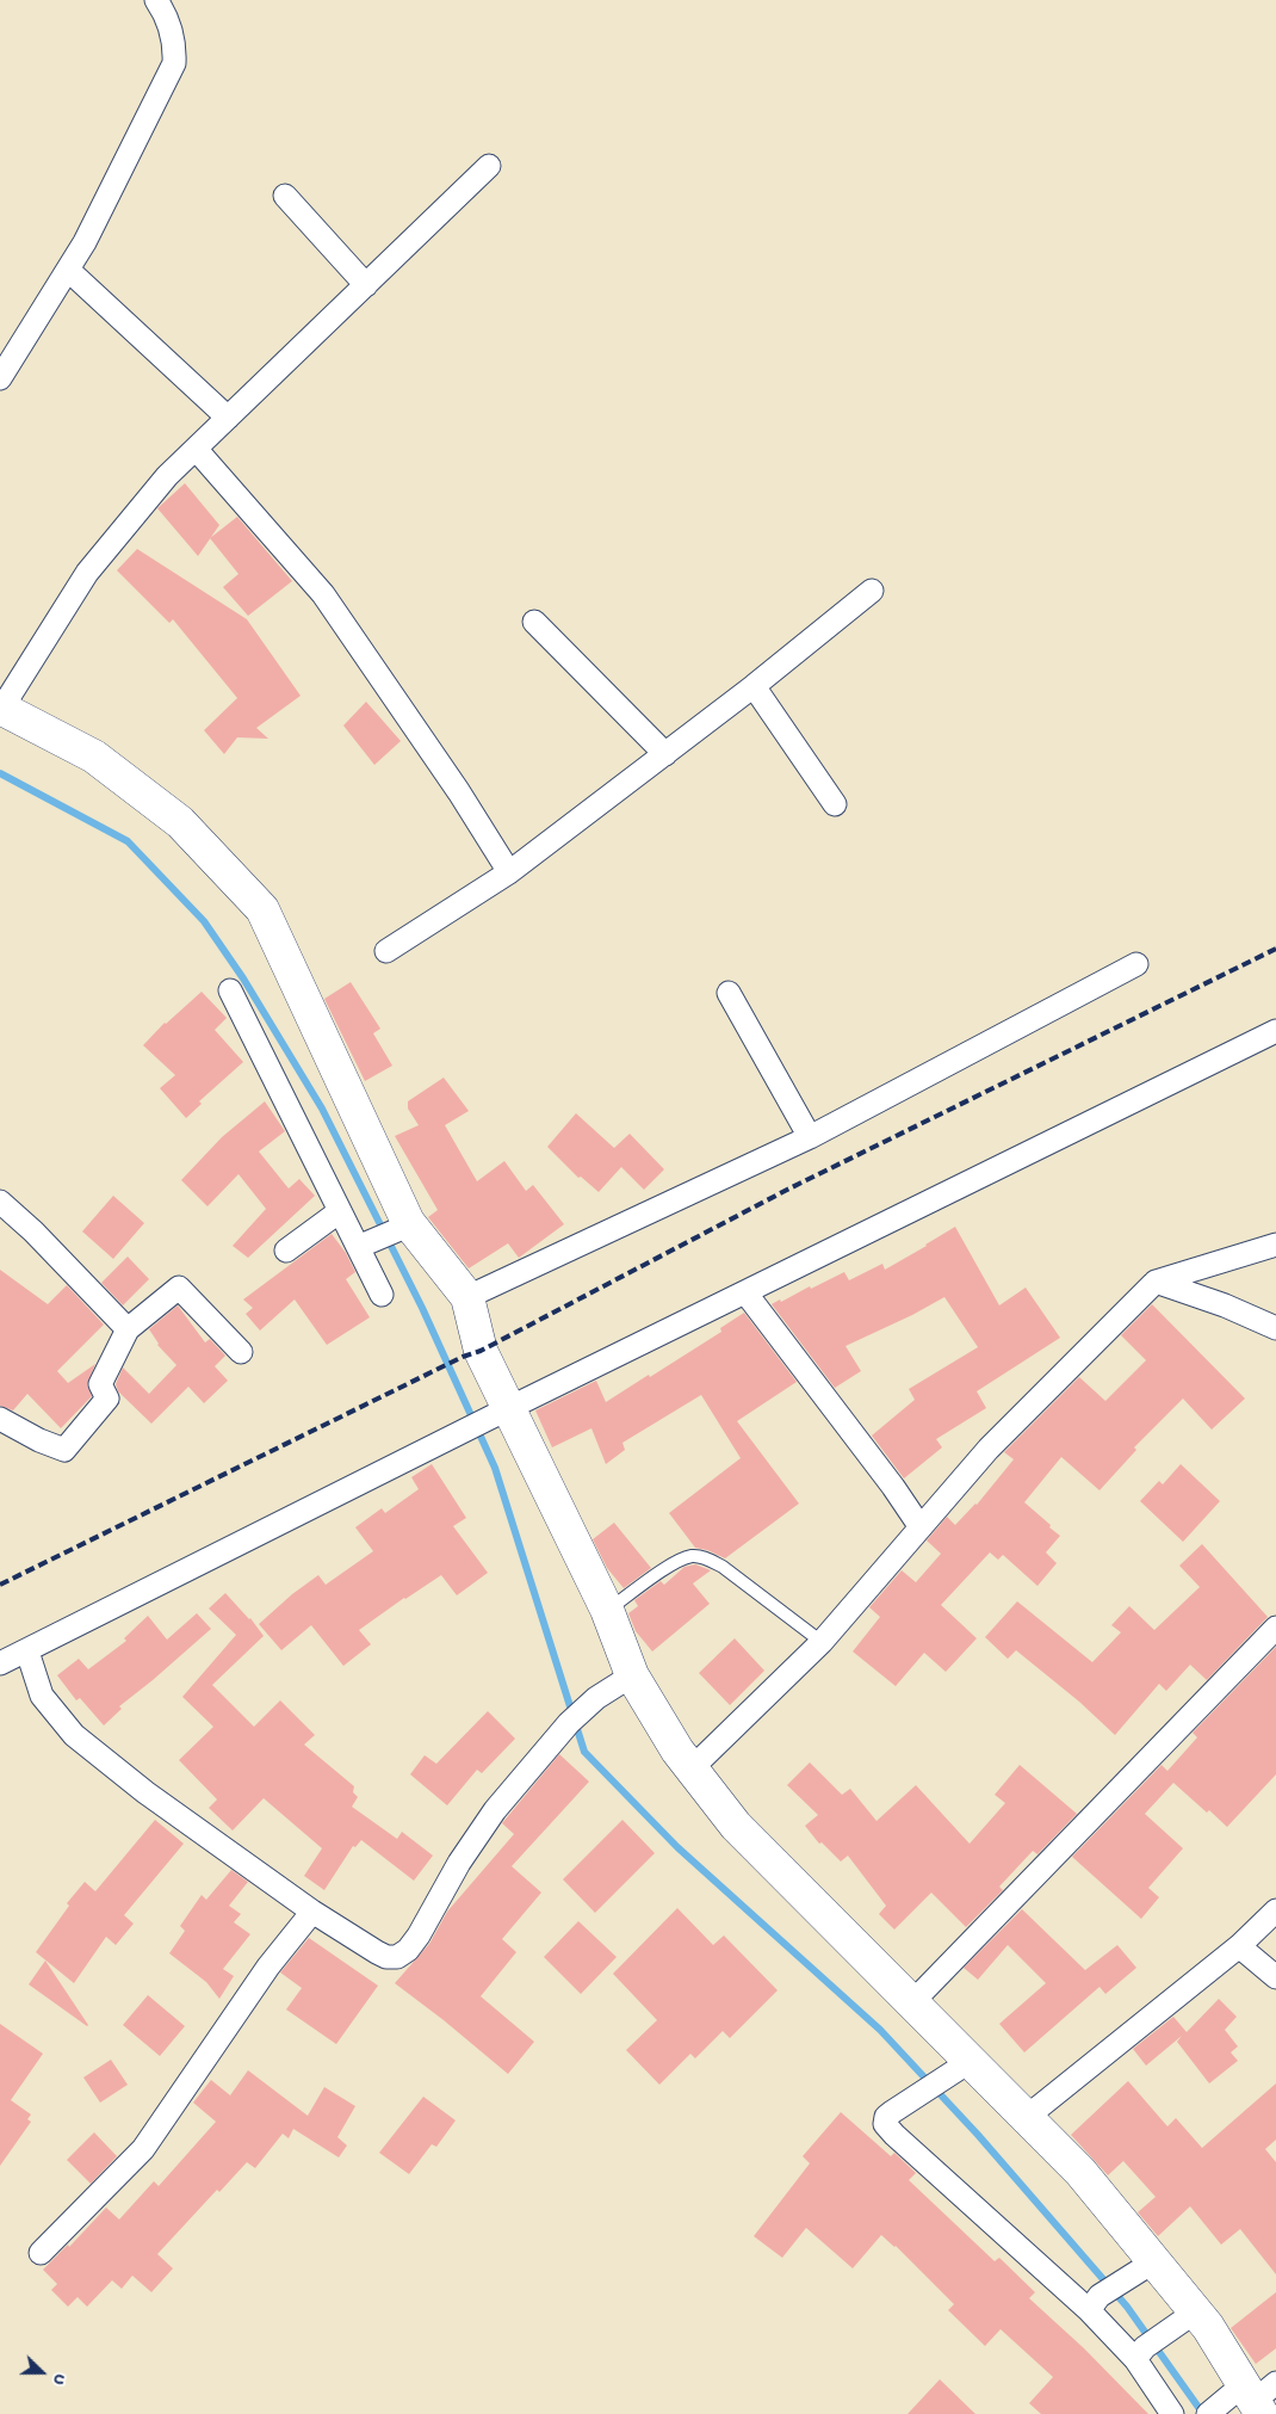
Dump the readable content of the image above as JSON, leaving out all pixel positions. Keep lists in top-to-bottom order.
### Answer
{
  "north": "right"
}
